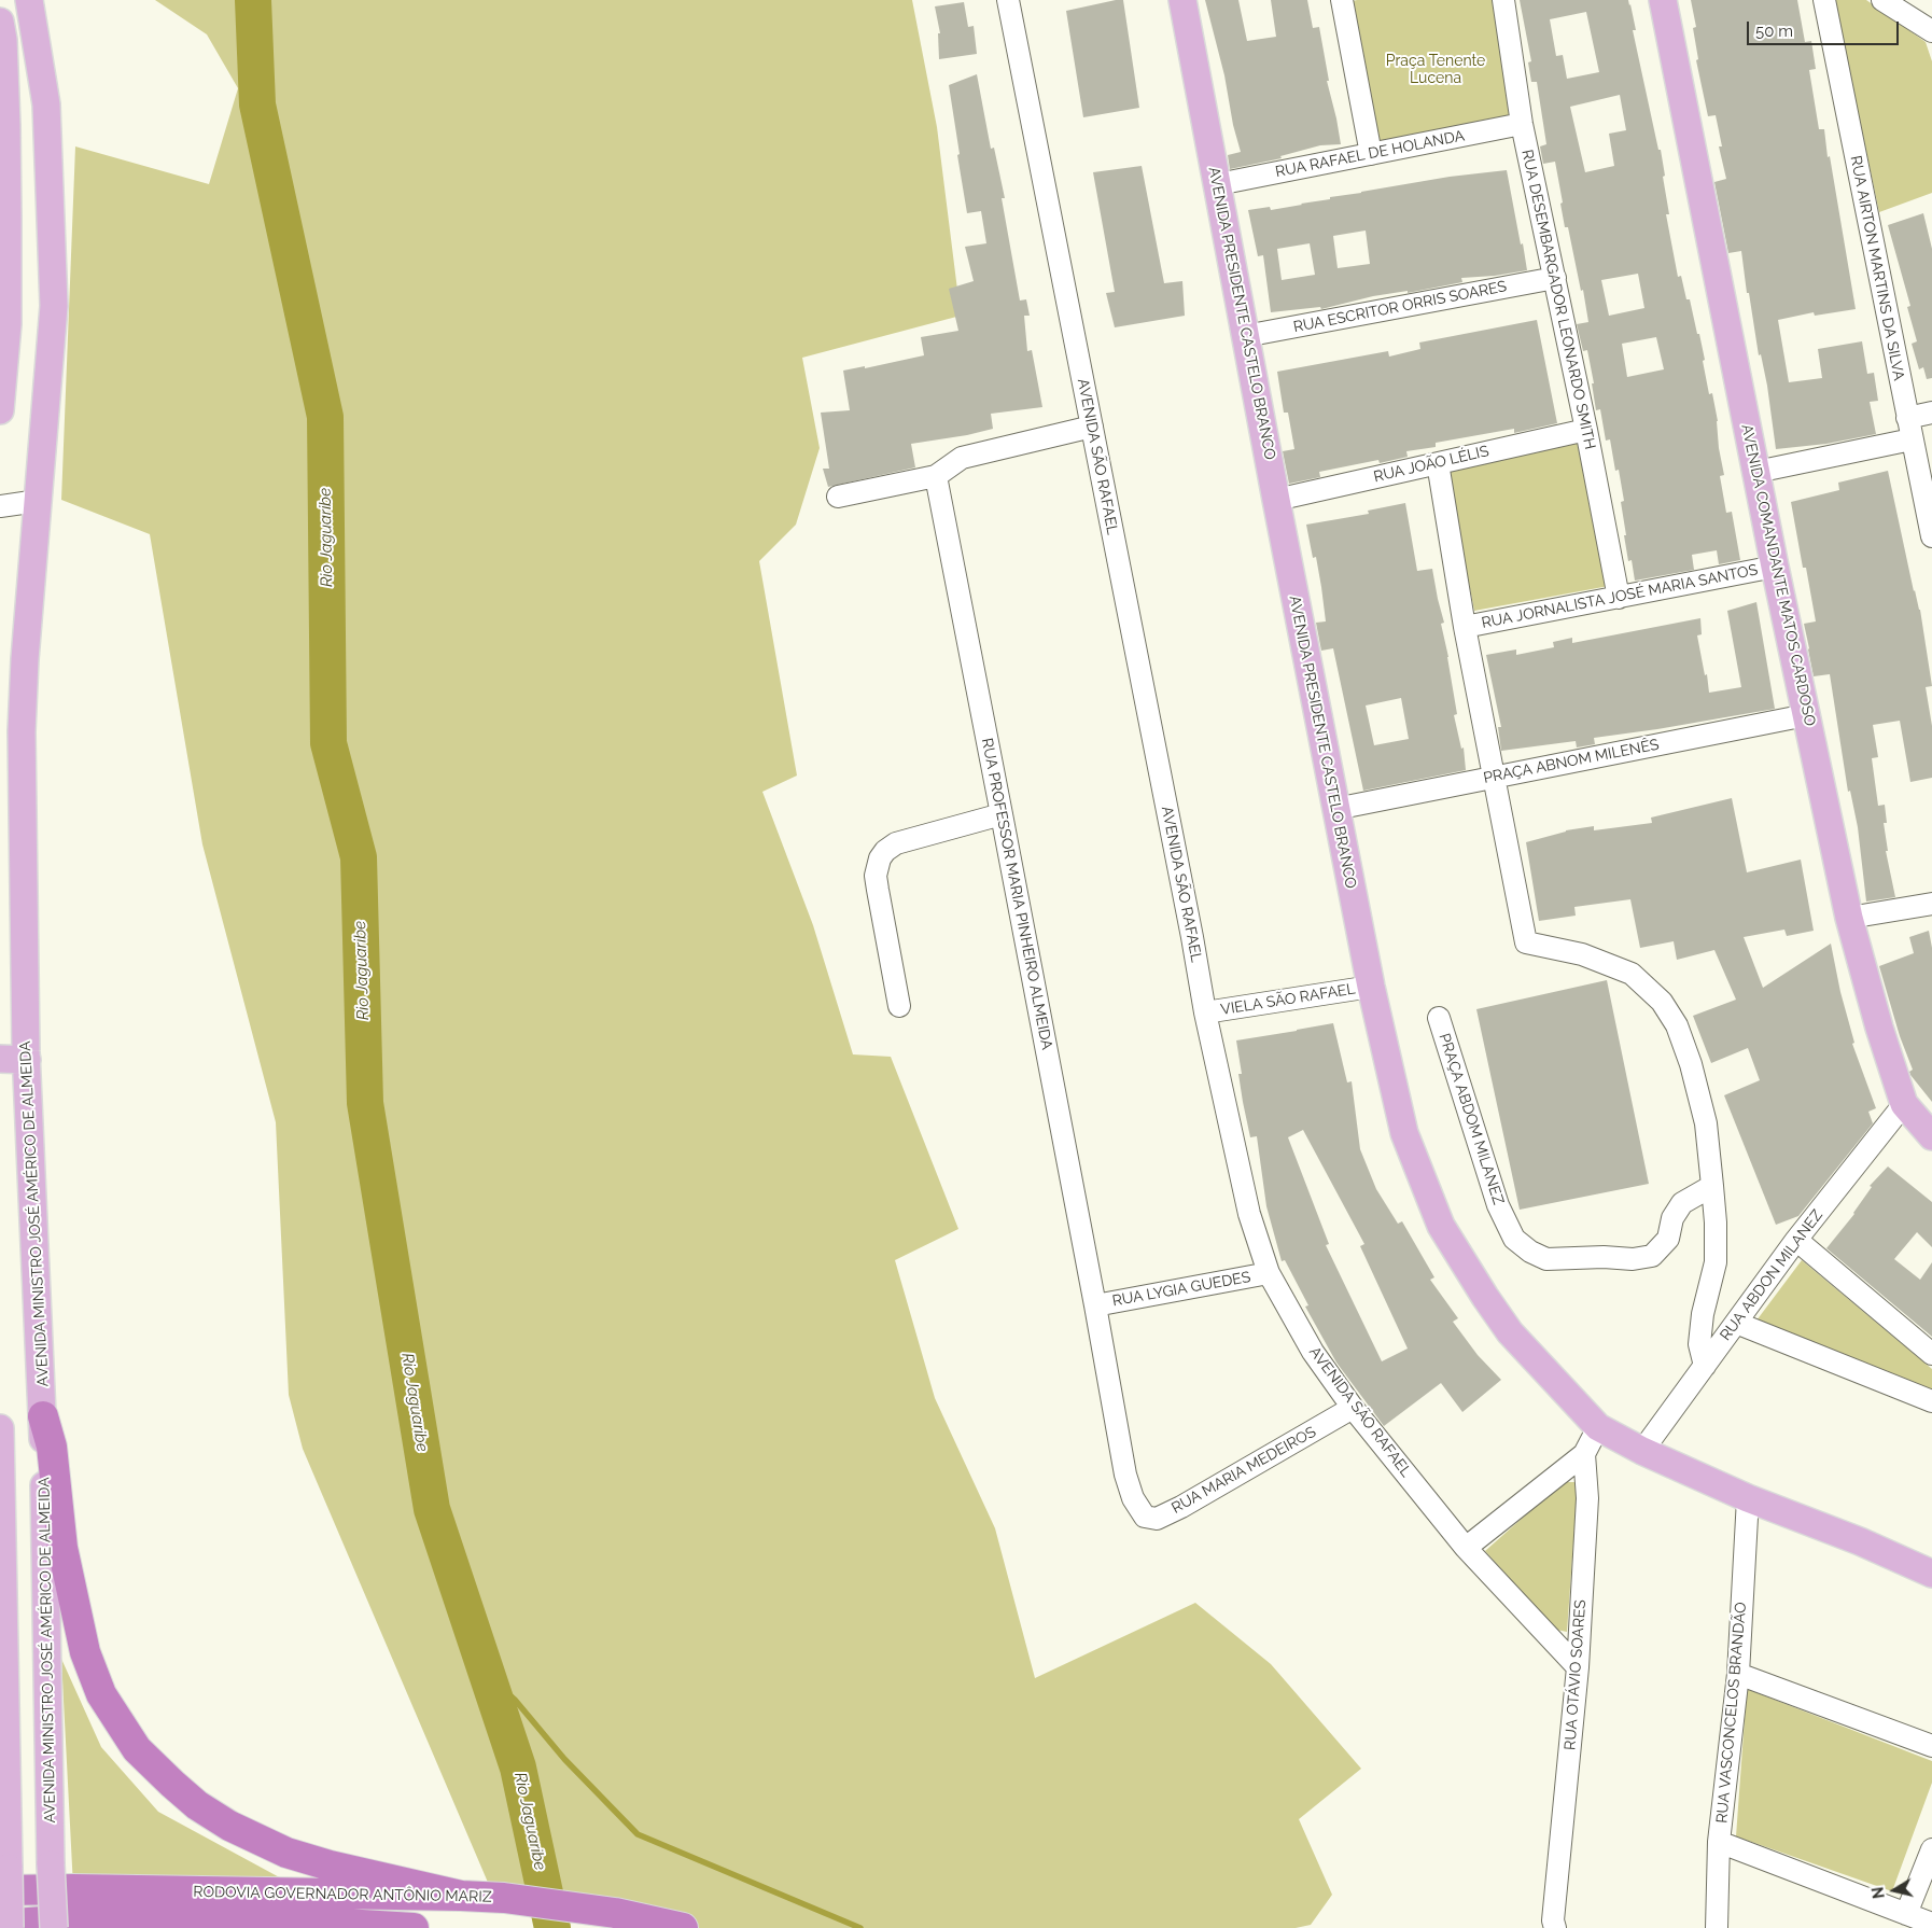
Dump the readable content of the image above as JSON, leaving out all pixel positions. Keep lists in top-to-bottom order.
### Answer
{
  "streets": {
    "highway": ["RODOVIA GOVERNADOR ANTÔNIO MARIZ"],
    "main road": ["AVENIDA PRESIDENTE CASTELO BRANCO", "AVENIDA COMANDANTE MATOS CARDOSO", "AVENIDA MINISTRO JOSÉ AMÉRICO DE ALMEIDA"],
    "street": [
      "RUA RAFAEL DE HOLANDA",
      "RUA AIRTON MARTINS DA SILVA",
      "RUA DESEMBARGADOR LEONARDO SMITH",
      "RUA ESCRITOR ORRIS SOARES",
      "AVENIDA SÃO RAFAEL",
      "RUA JOÃO LÉLIS",
      "RUA JORNALISTA JOSÉ MARIA SANTOS",
      "PRAÇA ABNOM MILENÊS",
      "RUA PROFESSOR MARIA PINHEIRO ALMEIDA",
      "VIELA SÃO RAFAEL",
      "PRAÇA ABDOM MILANEZ",
      "RUA ABDON MILANEZ",
      "RUA LYGIA GUEDES",
      "RUA MARIA MEDEIROS",
      "RUA OTÁVIO SOARES",
      "RUA VASCONCELOS BRANDÃO"
    ]
  },
  "crossings": [
    ["RUA RAFAEL DE HOLANDA", "RUA DESEMBARGADOR LEONARDO SMITH"],
    ["RUA RAFAEL DE HOLANDA", "AVENIDA PRESIDENTE CASTELO BRANCO"],
    ["RUA DESEMBARGADOR LEONARDO SMITH", "RUA ESCRITOR ORRIS SOARES"],
    ["RUA DESEMBARGADOR LEONARDO SMITH", "RUA JOÃO LÉLIS"],
    ["RUA DESEMBARGADOR LEONARDO SMITH", "RUA JORNALISTA JOSÉ MARIA SANTOS"],
    ["RUA ESCRITOR ORRIS SOARES", "AVENIDA PRESIDENTE CASTELO BRANCO"],
    ["AVENIDA PRESIDENTE CASTELO BRANCO", "RUA JOÃO LÉLIS"],
    ["AVENIDA PRESIDENTE CASTELO BRANCO", "PRAÇA ABNOM MILENÊS"],
    ["AVENIDA PRESIDENTE CASTELO BRANCO", "VIELA SÃO RAFAEL"],
    ["AVENIDA PRESIDENTE CASTELO BRANCO", "RUA ABDON MILANEZ"],
    ["AVENIDA PRESIDENTE CASTELO BRANCO", "RUA VASCONCELOS BRANDÃO"],
    ["AVENIDA SÃO RAFAEL", "VIELA SÃO RAFAEL"],
    ["AVENIDA SÃO RAFAEL", "RUA LYGIA GUEDES"],
    ["AVENIDA SÃO RAFAEL", "RUA MARIA MEDEIROS"],
    ["AVENIDA SÃO RAFAEL", "RUA OTÁVIO SOARES"],
    ["AVENIDA COMANDANTE MATOS CARDOSO", "RUA JORNALISTA JOSÉ MARIA SANTOS"],
    ["AVENIDA COMANDANTE MATOS CARDOSO", "PRAÇA ABNOM MILENÊS"],
    ["AVENIDA COMANDANTE MATOS CARDOSO", "RUA ABDON MILANEZ"],
    ["RUA PROFESSOR MARIA PINHEIRO ALMEIDA", "RUA LYGIA GUEDES"],
    ["RUA PROFESSOR MARIA PINHEIRO ALMEIDA", "RUA MARIA MEDEIROS"]
  ],
  "water": ["Rio Jaguaribe"],
  "parks": ["Praça Tenente Lucena"],
  "scale_bar": "50 m",
  "north": "left"
}
